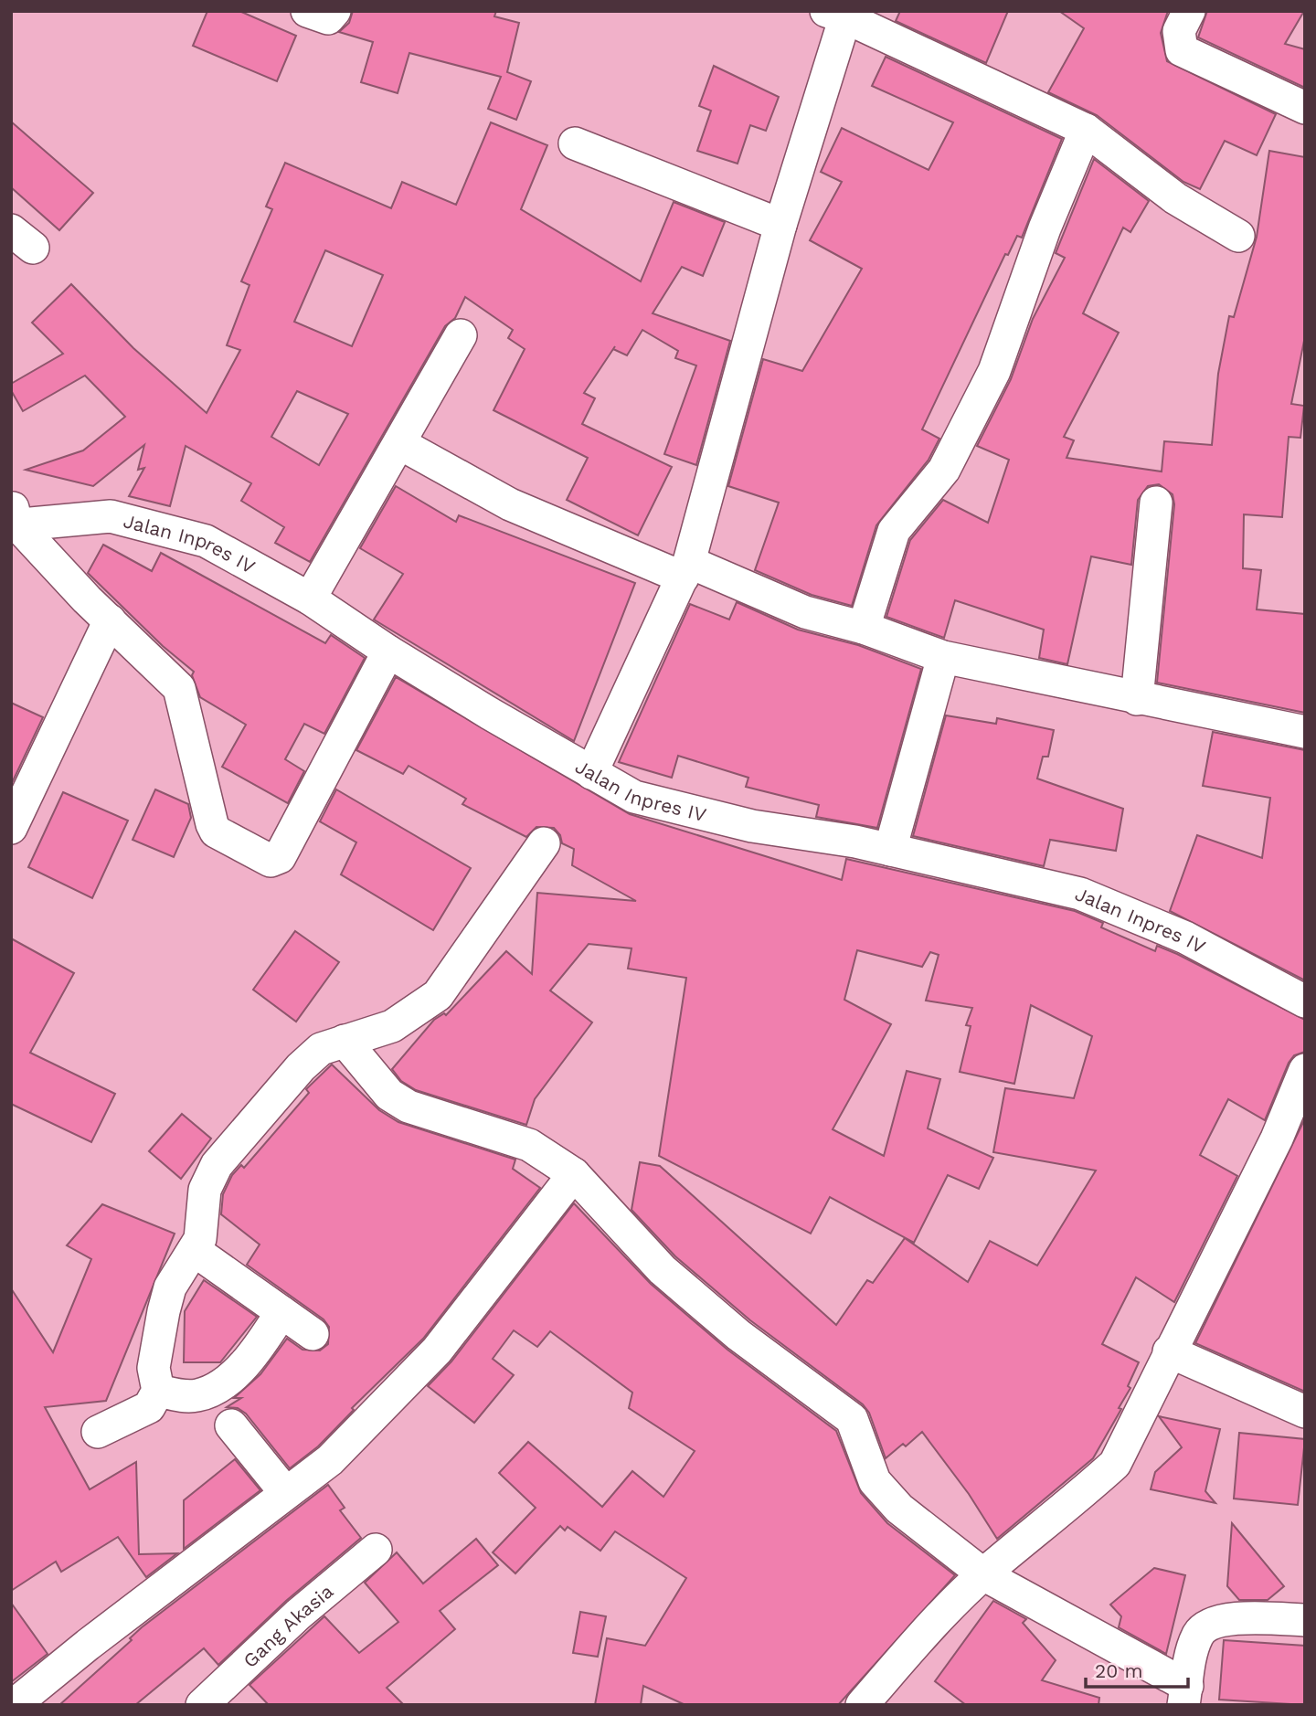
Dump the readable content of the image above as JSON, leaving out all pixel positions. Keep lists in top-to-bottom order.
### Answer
{
  "streets": {
    "street": ["Jalan Inpres IV", "Gang Akasia"]
  },
  "scale_bar": "20 m"
}
